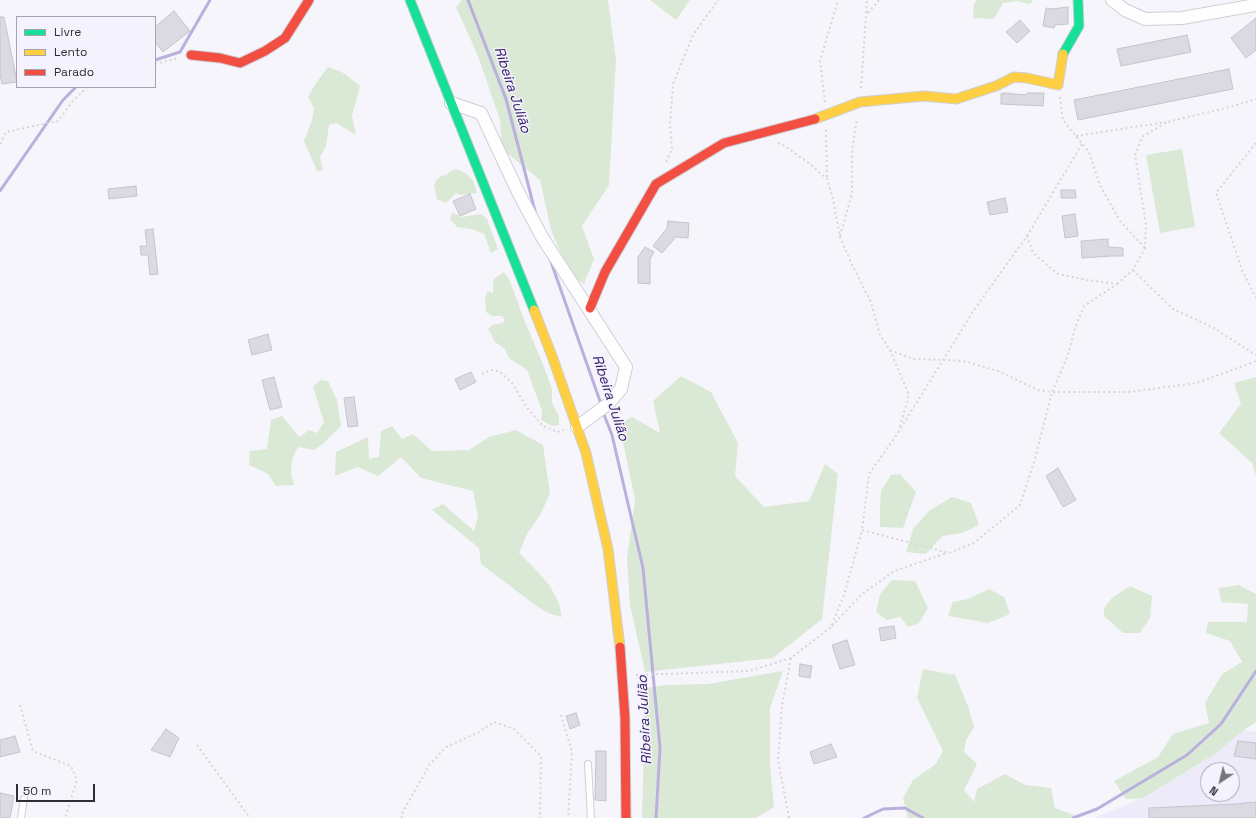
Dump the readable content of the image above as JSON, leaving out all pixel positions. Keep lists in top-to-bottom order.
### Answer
{
  "water": ["Ribeira Julião"],
  "legend": ["Livre", "Lento", "Parado"],
  "scale_bar": "50 m",
  "north": "bottom left"
}
